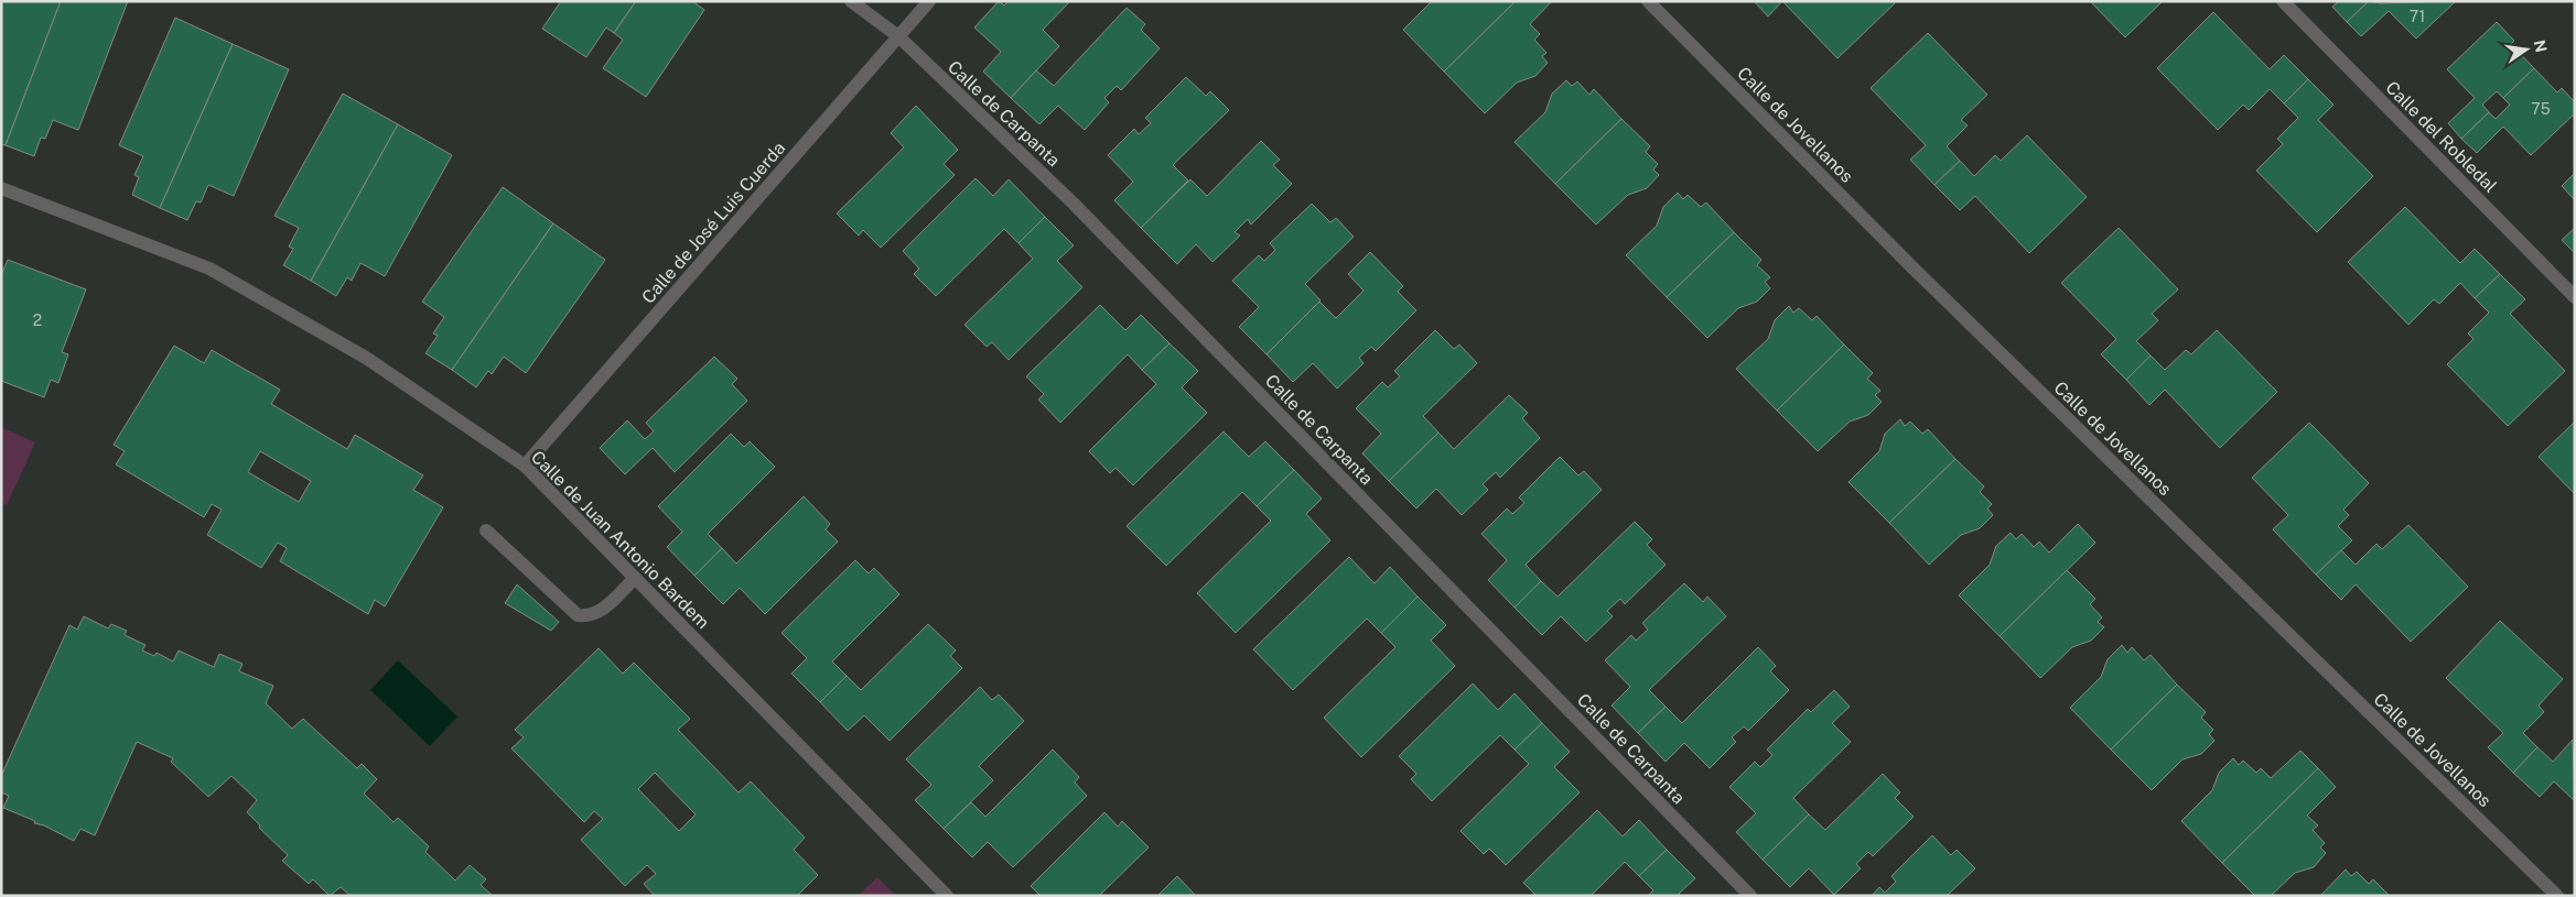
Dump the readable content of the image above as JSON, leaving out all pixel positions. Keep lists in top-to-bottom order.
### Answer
{
  "streets": {
    "street": [
      "Calle de Carpanta",
      "Calle de Jovellanos",
      "Calle del Robledal",
      "Calle de José Luis Cuerda",
      "Calle de Juan Antonio Bardem"
    ]
  },
  "crossings": [
    ["Calle de Carpanta", "Calle de José Luis Cuerda"],
    ["Calle de José Luis Cuerda", "Calle de Juan Antonio Bardem"]
  ],
  "house_numbers": ["71", "75", "2"],
  "north": "right"
}
